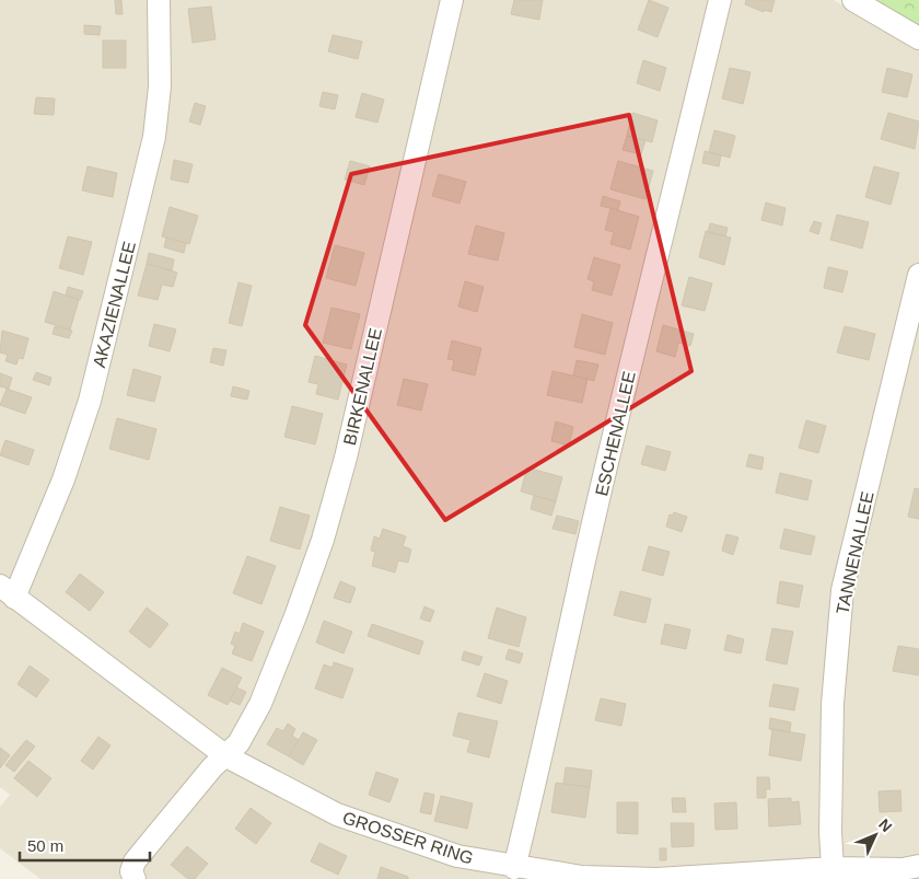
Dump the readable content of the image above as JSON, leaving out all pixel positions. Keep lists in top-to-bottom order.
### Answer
{
  "streets": {
    "street": [
      "AKAZIENALLEE",
      "BIRKENALLEE",
      "ESCHENALLEE",
      "TANNENALLEE",
      "GROSSER RING"
    ]
  },
  "crossings": [
    ["AKAZIENALLEE", "GROSSER RING"],
    ["BIRKENALLEE", "GROSSER RING"],
    ["ESCHENALLEE", "GROSSER RING"],
    ["TANNENALLEE", "GROSSER RING"]
  ],
  "scale_bar": "50 m",
  "north": "top right"
}
